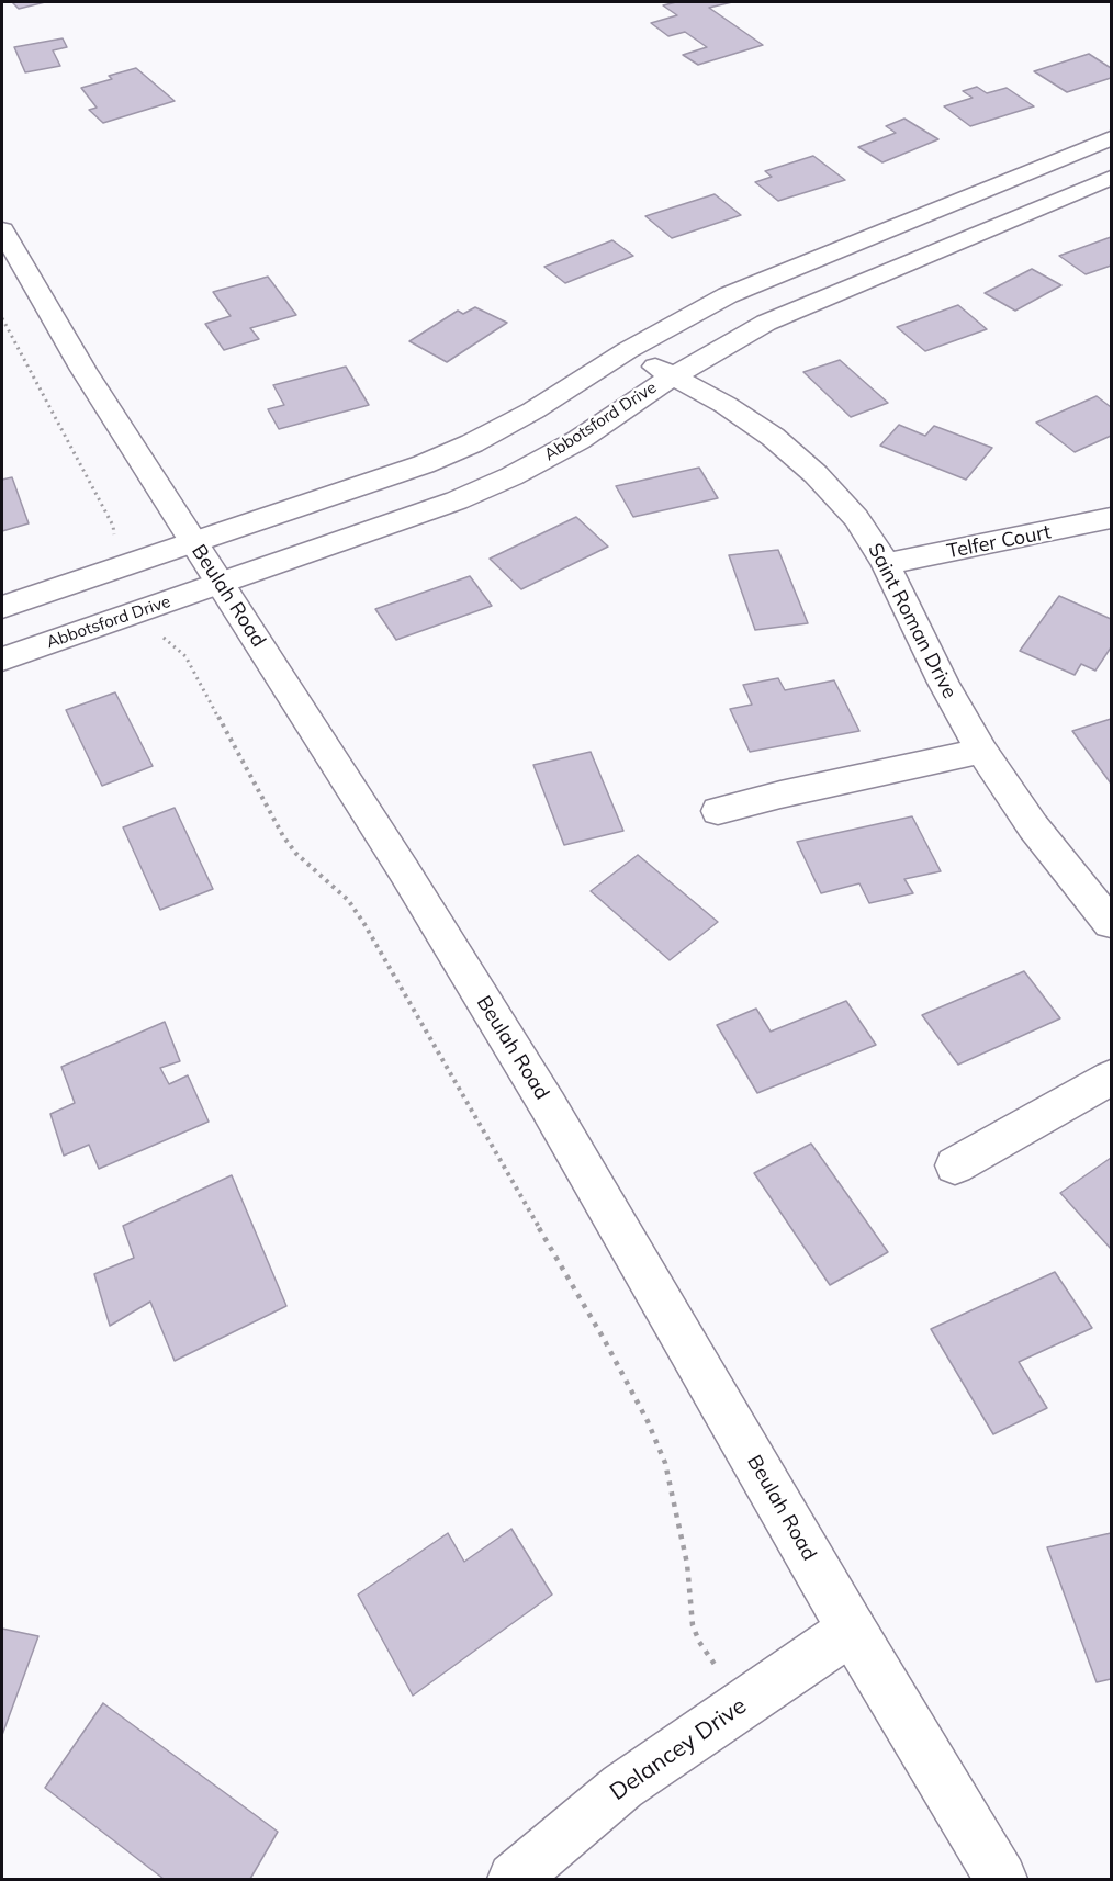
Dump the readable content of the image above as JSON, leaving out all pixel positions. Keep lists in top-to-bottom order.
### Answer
{
  "streets": {
    "street": [
      "Abbotsford Drive",
      "Telfer Court",
      "Beulah Road",
      "Saint Roman Drive",
      "Delancey Drive"
    ]
  },
  "crossings": [
    ["Abbotsford Drive", "Beulah Road"],
    ["Abbotsford Drive", "Saint Roman Drive"],
    ["Telfer Court", "Saint Roman Drive"],
    ["Beulah Road", "Delancey Drive"]
  ]
}
